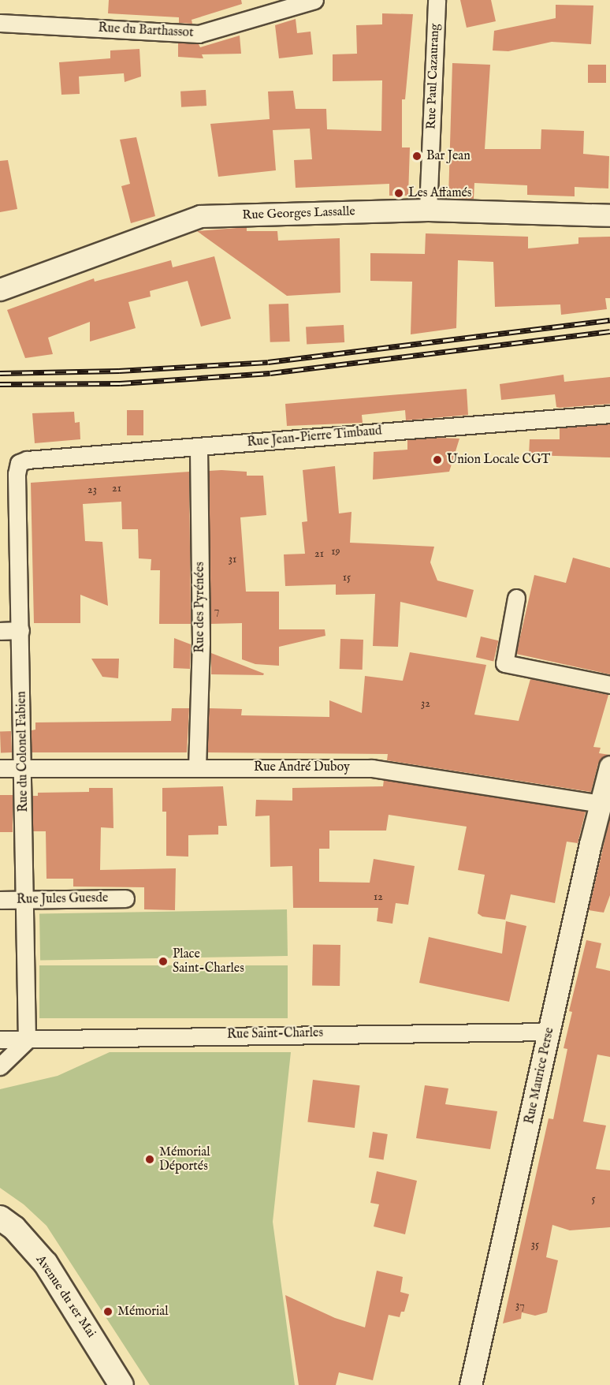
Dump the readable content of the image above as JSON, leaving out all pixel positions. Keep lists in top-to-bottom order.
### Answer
{
  "streets": {
    "main road": ["Avenue du 1er Mai"],
    "street": [
      "Rue du Barthassot",
      "Rue Paul Cazaurang",
      "Rue Georges Lassalle",
      "Rue Jean-Pierre Timbaud",
      "Rue des Pyrénées",
      "Rue du Colonel Fabien",
      "Rue André Duboy",
      "Rue Jules Guesde",
      "Rue Saint-Charles",
      "Rue Maurice Perse"
    ]
  },
  "crossings": [
    ["Rue Paul Cazaurang", "Rue Georges Lassalle"],
    ["Rue Jean-Pierre Timbaud", "Rue des Pyrénées"],
    ["Rue Jean-Pierre Timbaud", "Rue du Colonel Fabien"],
    ["Rue des Pyrénées", "Rue André Duboy"],
    ["Rue du Colonel Fabien", "Rue André Duboy"],
    ["Rue du Colonel Fabien", "Rue Jules Guesde"],
    ["Rue du Colonel Fabien", "Rue Saint-Charles"],
    ["Rue André Duboy", "Rue Maurice Perse"],
    ["Rue Saint-Charles", "Rue Maurice Perse"]
  ],
  "places": [
    "Bar Jean",
    "Les Affamés",
    "Union Locale CGT",
    "Place Saint-Charles",
    "Mémorial Déportés",
    "Mémorial"
  ],
  "house_numbers": [
    "21",
    "23",
    "19",
    "21",
    "31",
    "15",
    "7",
    "32",
    "12",
    "5",
    "35",
    "37"
  ]
}
